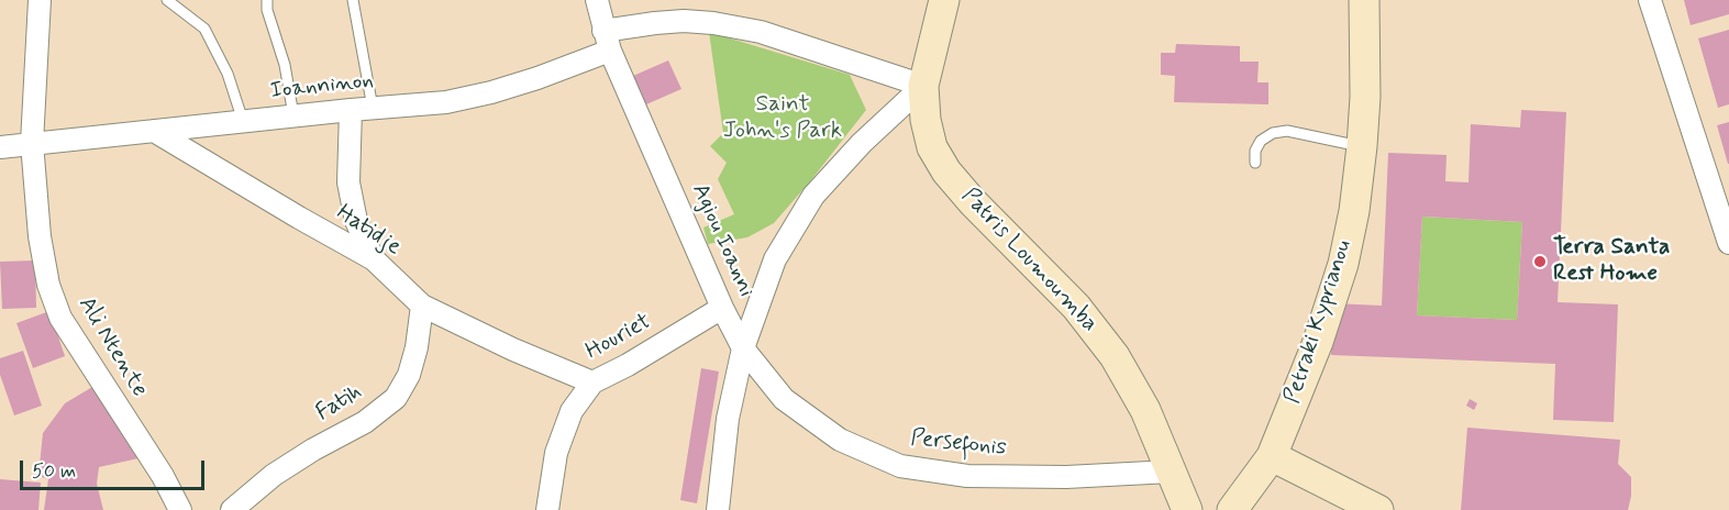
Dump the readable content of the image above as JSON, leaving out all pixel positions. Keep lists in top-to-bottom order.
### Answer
{
  "streets": {
    "street": [
      "Ioanninon",
      "Hatidje",
      "Agiou Ioanni",
      "Patris Loumoumba",
      "Petraki Kyprianou",
      "Houriet",
      "Ali Ntente",
      "Fatih",
      "Persefonis"
    ]
  },
  "crossings": [
    ["Ioanninon", "Hatidje"],
    ["Ioanninon", "Agiou Ioanni"],
    ["Ioanninon", "Patris Loumoumba"],
    ["Ioanninon", "Ali Ntente"],
    ["Hatidje", "Houriet"],
    ["Hatidje", "Fatih"],
    ["Agiou Ioanni", "Houriet"],
    ["Agiou Ioanni", "Persefonis"],
    ["Patris Loumoumba", "Persefonis"]
  ],
  "parks": ["Saint John's Park"],
  "places": ["Terra Santa Rest Home"],
  "scale_bar": "50 m"
}
